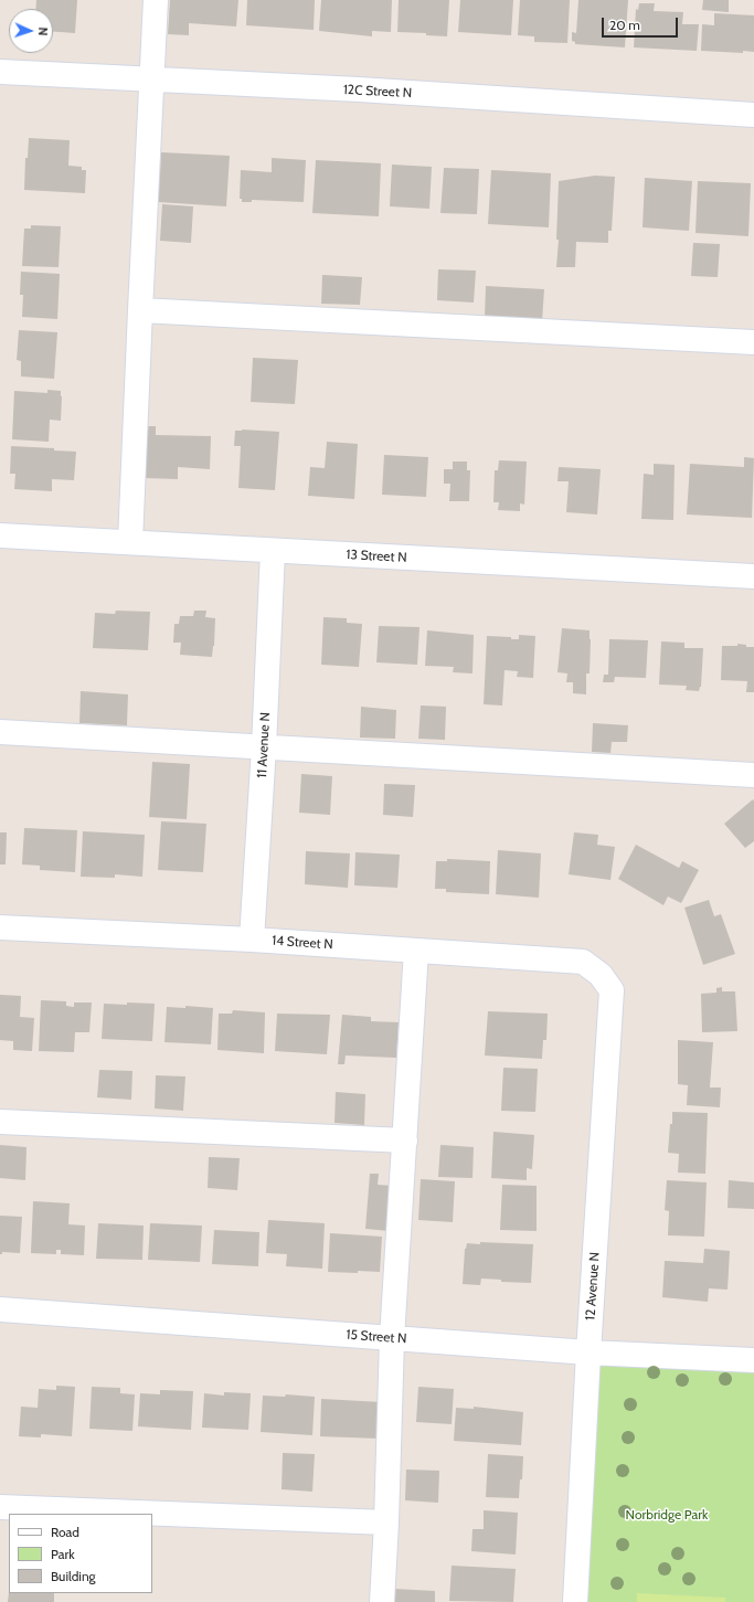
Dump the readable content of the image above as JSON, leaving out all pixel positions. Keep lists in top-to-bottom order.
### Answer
{
  "streets": {
    "street": [
      "12C Street N",
      "13 Street N",
      "11 Avenue N",
      "14 Street N",
      "12 Avenue N",
      "15 Street N"
    ]
  },
  "crossings": [
    ["13 Street N", "11 Avenue N"],
    ["11 Avenue N", "14 Street N"],
    ["14 Street N", "12 Avenue N"],
    ["12 Avenue N", "15 Street N"]
  ],
  "parks": ["Norbridge Park"],
  "legend": ["Road", "Park", "Building"],
  "scale_bar": "20 m",
  "north": "right"
}
